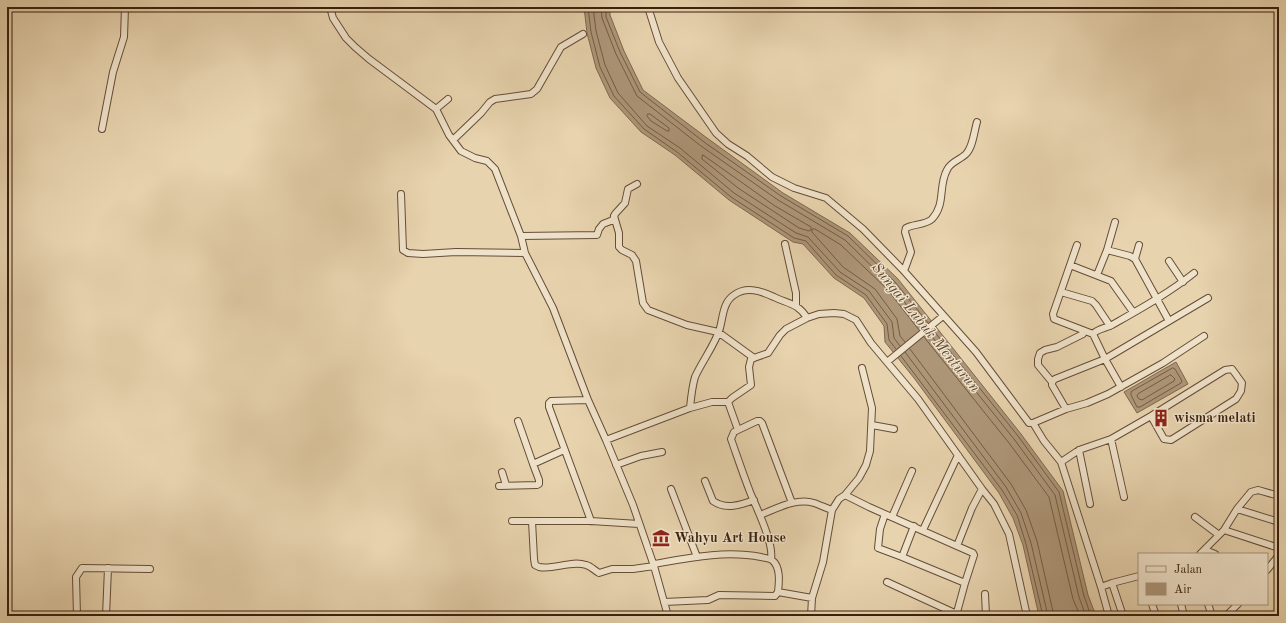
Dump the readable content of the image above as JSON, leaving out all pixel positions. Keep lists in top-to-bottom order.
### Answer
{
  "water": ["Sungai Lubuk Menturun"],
  "places": {
    "building": ["wisma melati"],
    "museum": ["Wahyu Art House"]
  },
  "legend": ["Jalan", "Air"]
}
